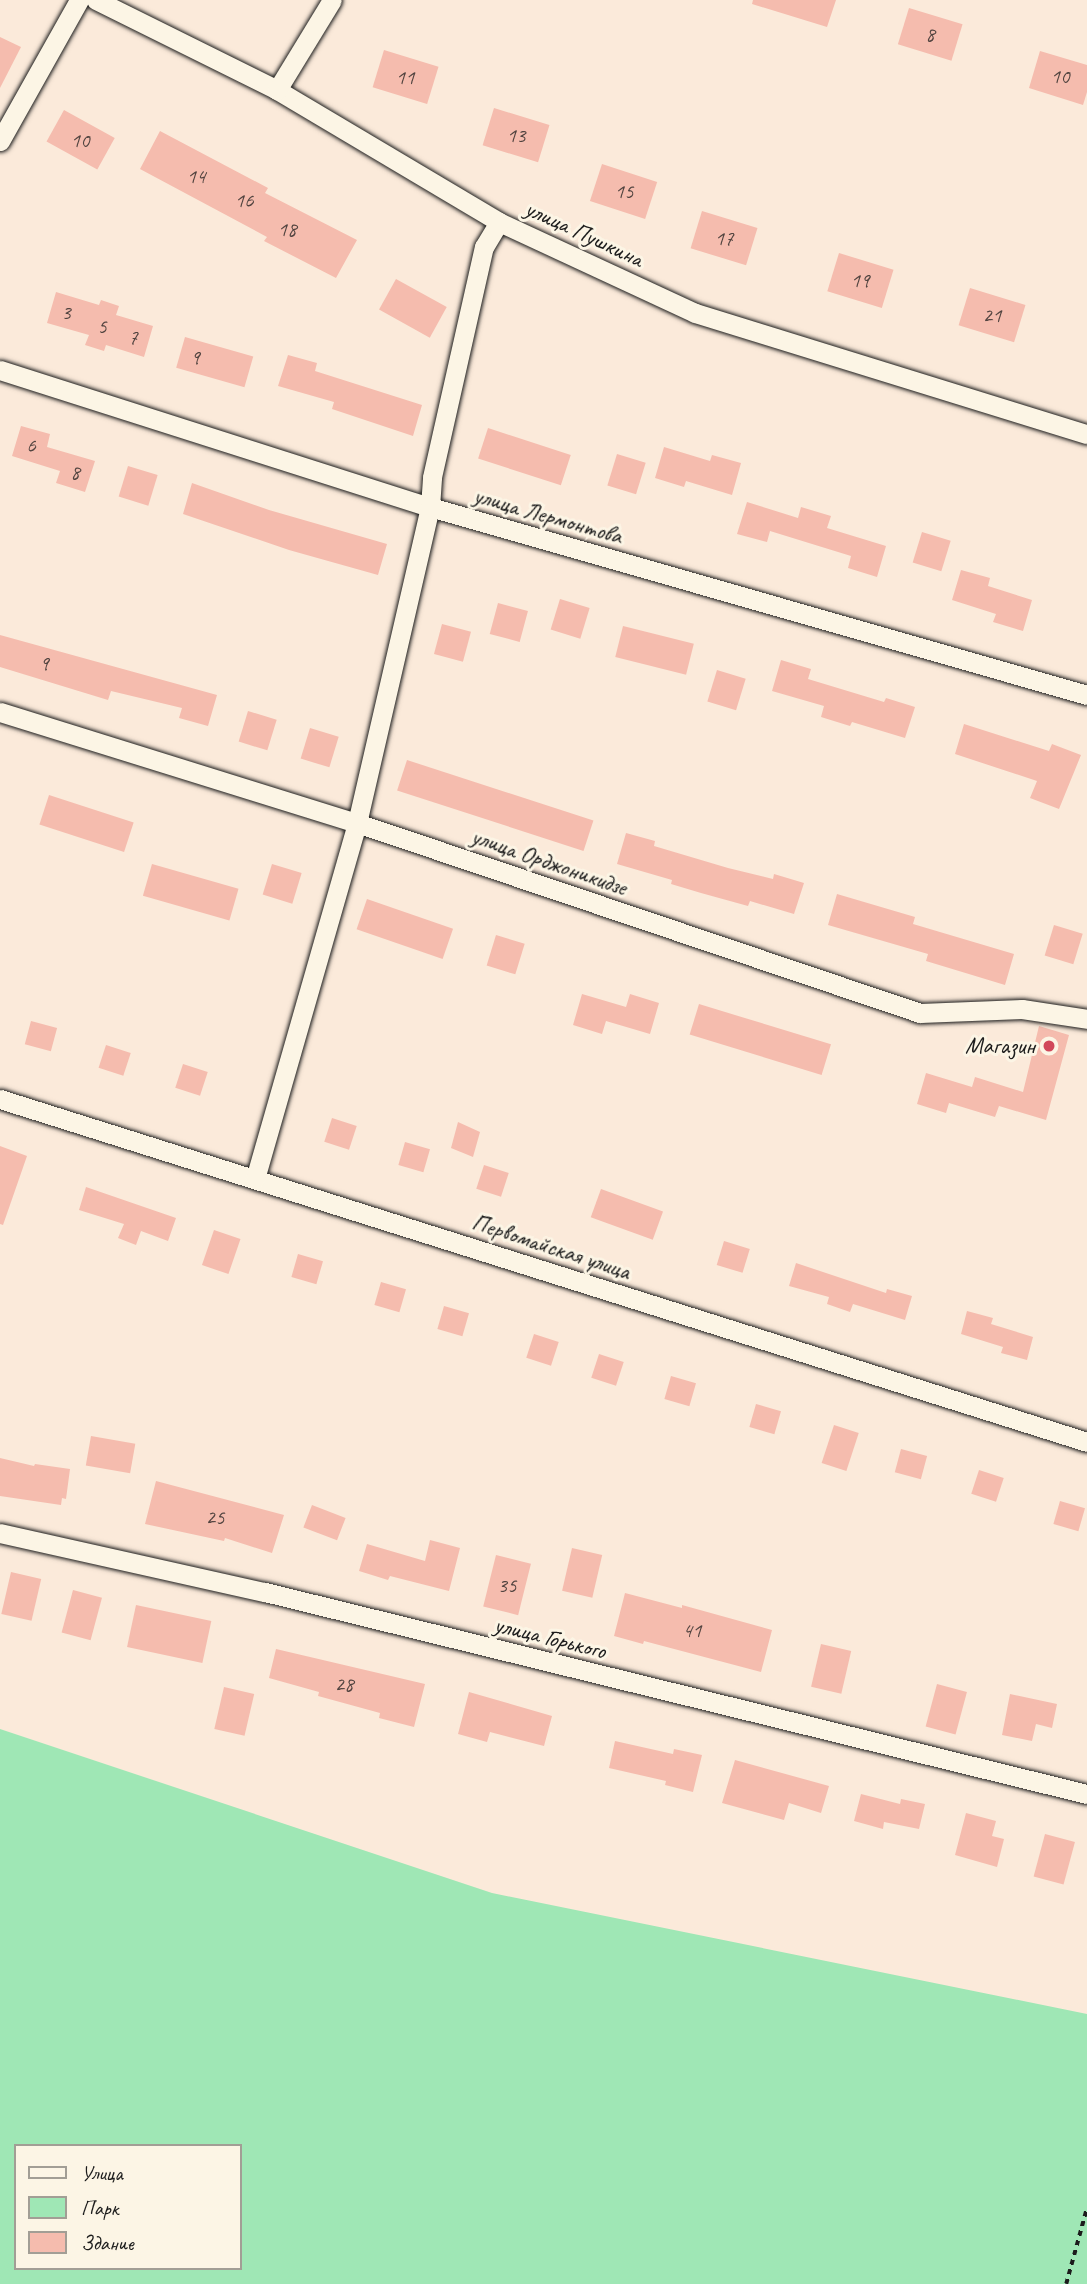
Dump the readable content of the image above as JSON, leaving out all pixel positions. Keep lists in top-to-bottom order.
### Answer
{
  "streets": {
    "street": [
      "улица Пушкина",
      "улица Лермонтова",
      "улица Орджоникидзе",
      "Первомайская улица",
      "улица Горького"
    ]
  },
  "places": ["Магазин"],
  "house_numbers": [
    "8",
    "10",
    "11",
    "13",
    "10",
    "14",
    "15",
    "16",
    "18",
    "17",
    "19",
    "3",
    "21",
    "5",
    "7",
    "9",
    "6",
    "8",
    "9",
    "25",
    "35",
    "41",
    "28"
  ],
  "legend": ["Улица", "Парк", "Здание"]
}
